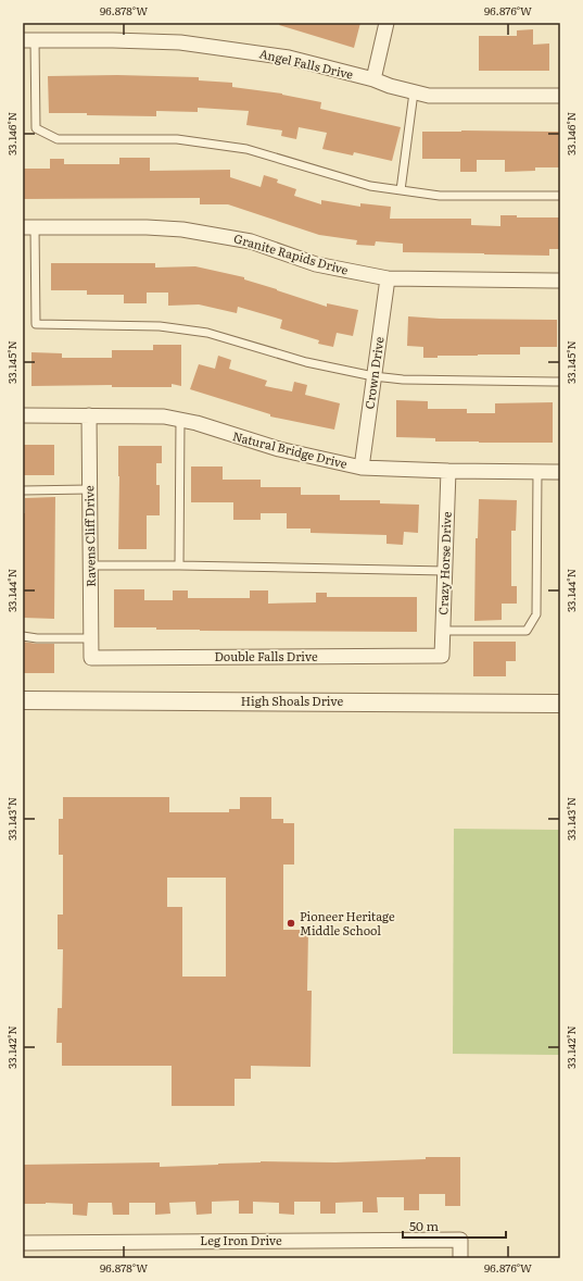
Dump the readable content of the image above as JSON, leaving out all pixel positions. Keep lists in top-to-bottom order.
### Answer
{
  "streets": {
    "street": [
      "Angel Falls Drive",
      "Granite Rapids Drive",
      "Crown Drive",
      "Natural Bridge Drive",
      "Ravens Cliff Drive",
      "Crazy Horse Drive",
      "Double Falls Drive",
      "High Shoals Drive",
      "Leg Iron Drive"
    ]
  },
  "crossings": [
    ["Granite Rapids Drive", "Crown Drive"],
    ["Crown Drive", "Natural Bridge Drive"],
    ["Natural Bridge Drive", "Ravens Cliff Drive"],
    ["Natural Bridge Drive", "Crazy Horse Drive"],
    ["Ravens Cliff Drive", "Double Falls Drive"],
    ["Crazy Horse Drive", "Double Falls Drive"]
  ],
  "places": ["Pioneer Heritage Middle School"],
  "scale_bar": "50 m",
  "coordinates": [
    "96.878°W",
    "96.876°W",
    "33.146°N",
    "33.145°N",
    "33.144°N",
    "33.143°N",
    "33.142°N"
  ]
}
